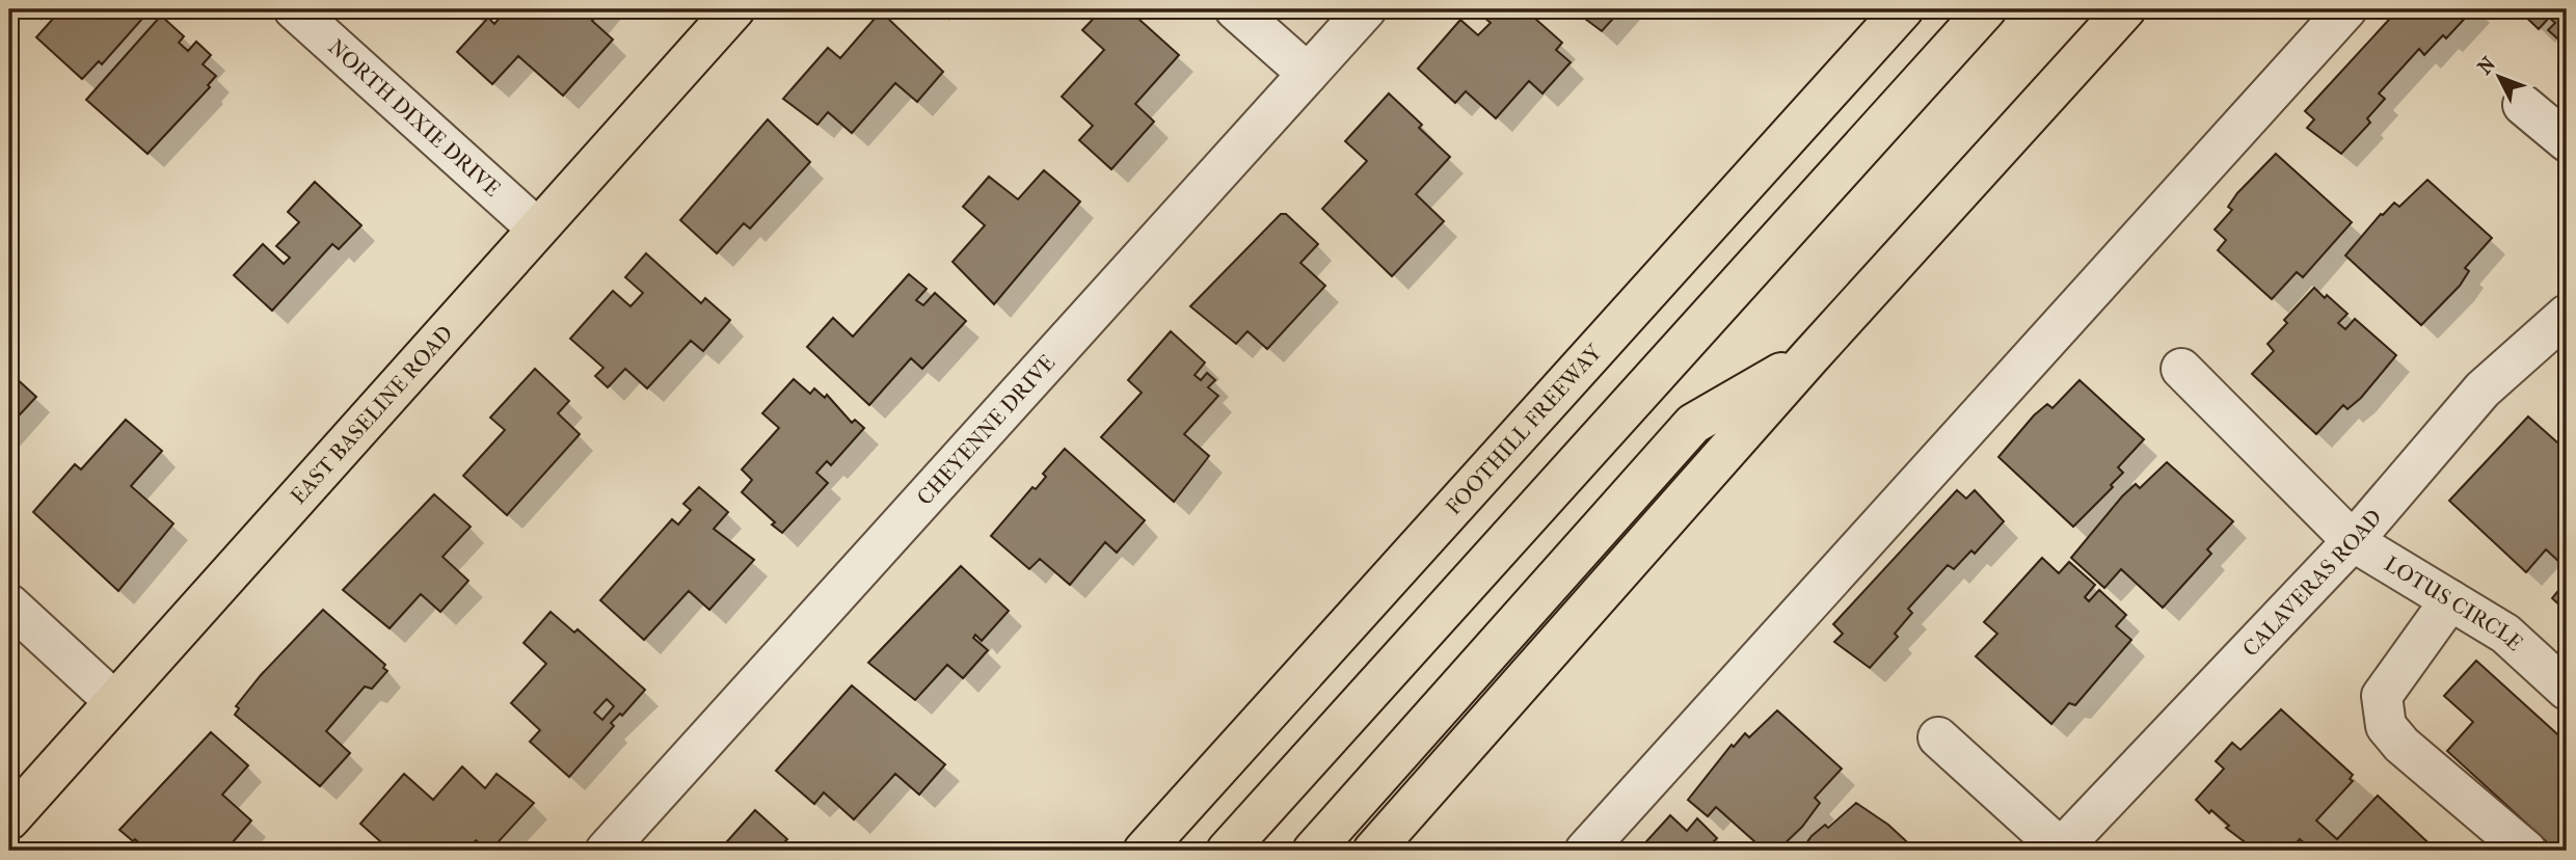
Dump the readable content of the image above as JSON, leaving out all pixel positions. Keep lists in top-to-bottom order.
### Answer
{
  "streets": {
    "main road": ["EAST BASELINE ROAD", "FOOTHILL FREEWAY"],
    "street": [
      "NORTH DIXIE DRIVE",
      "CHEYENNE DRIVE",
      "CALAVERAS ROAD",
      "LOTUS CIRCLE"
    ]
  },
  "crossings": [
    ["NORTH DIXIE DRIVE", "EAST BASELINE ROAD"],
    ["CALAVERAS ROAD", "LOTUS CIRCLE"]
  ],
  "north": "top left"
}
